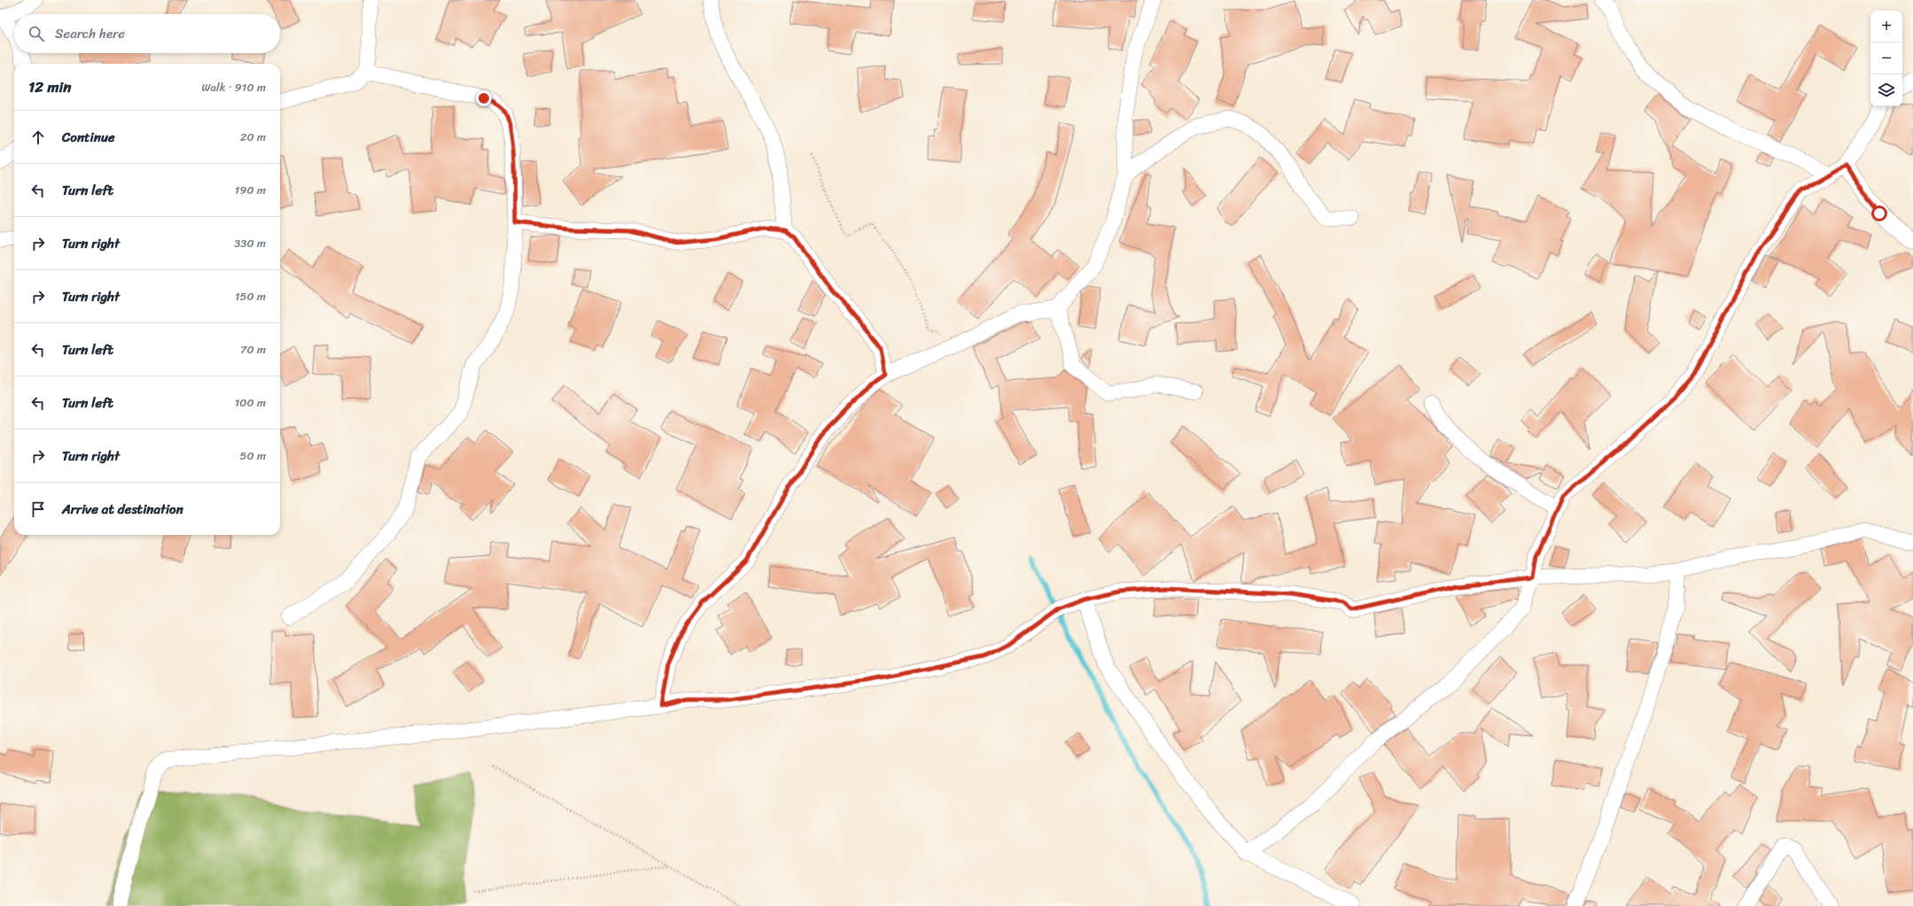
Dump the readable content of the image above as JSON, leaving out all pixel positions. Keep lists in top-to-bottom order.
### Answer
{
  "page": {
    "map_buttons": ["+", "−"],
    "search": "Search here",
    "heading": ["12 min", "Walk · 910 m"],
    "list": [
      ["Continue", "20 m"],
      ["Turn left", "190 m"],
      ["Turn right", "330 m"],
      ["Turn right", "150 m"],
      ["Turn left", "70 m"],
      ["Turn left", "100 m"],
      ["Turn right", "50 m"],
      "Arrive at destination"
    ]
  }
}
